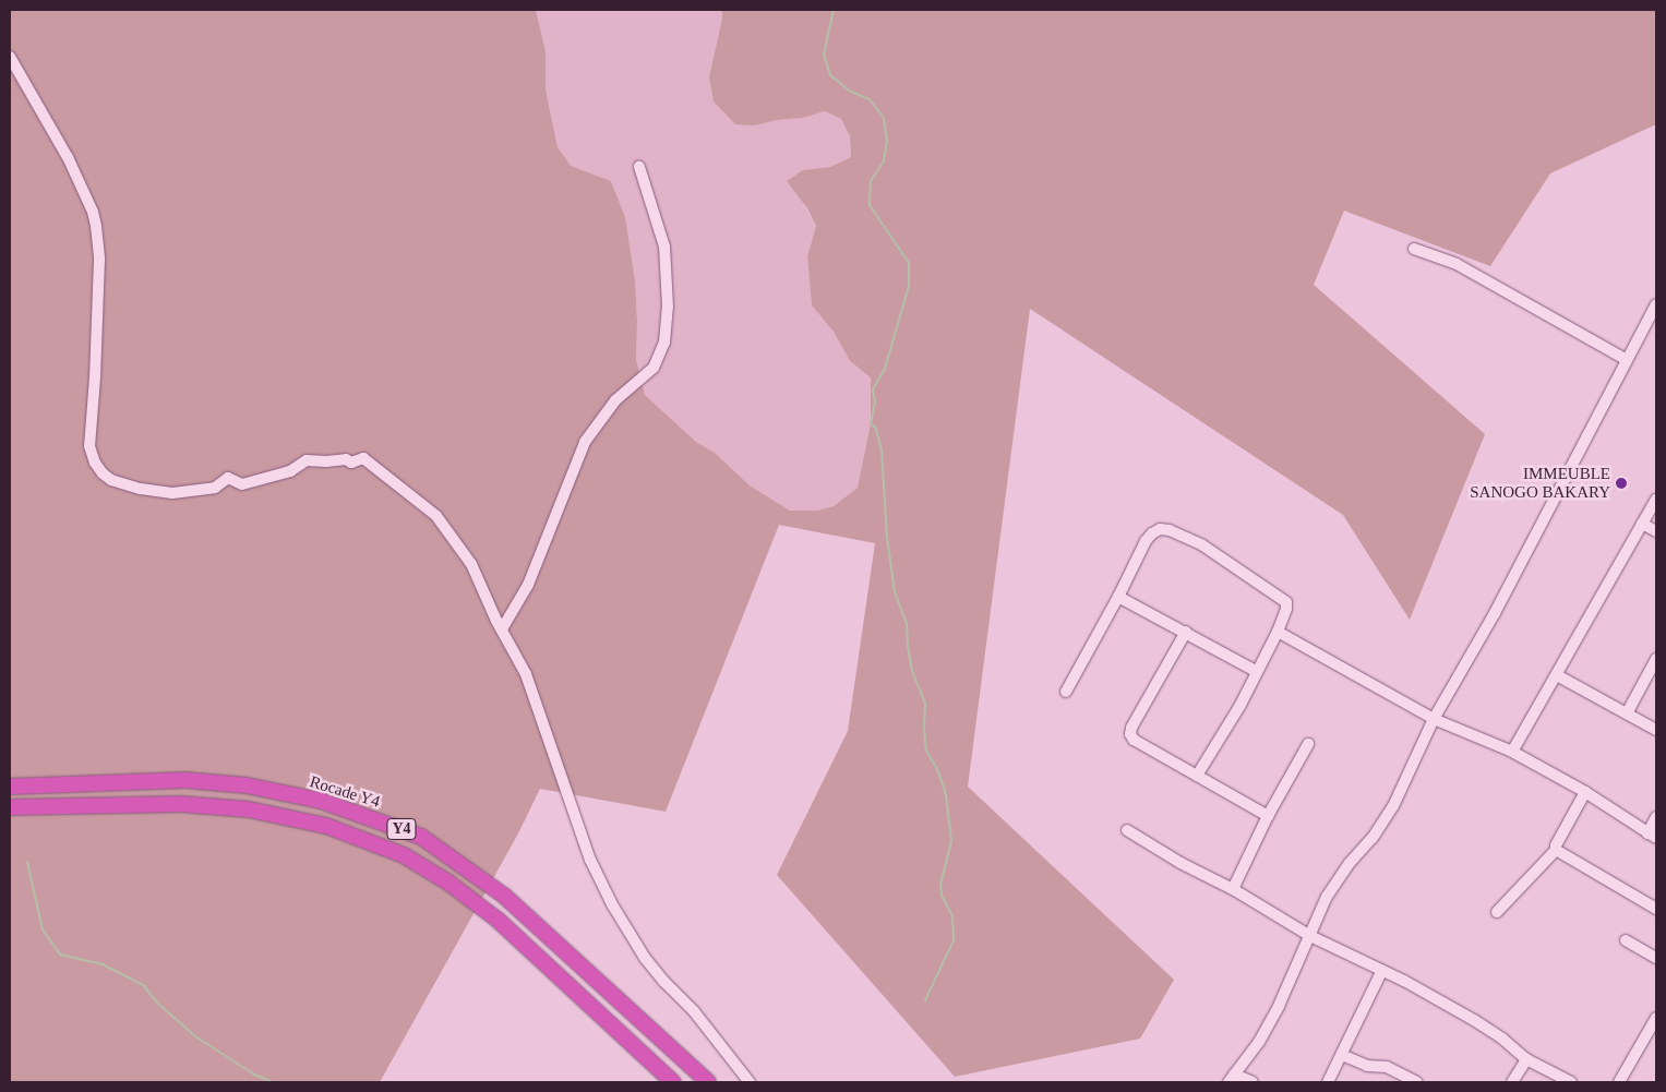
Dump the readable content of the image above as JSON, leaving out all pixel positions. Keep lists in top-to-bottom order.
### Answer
{
  "streets": {
    "highway": ["Rocade Y4", "Y4"]
  },
  "places": ["IMMEUBLE SANOGO BAKARY"]
}
